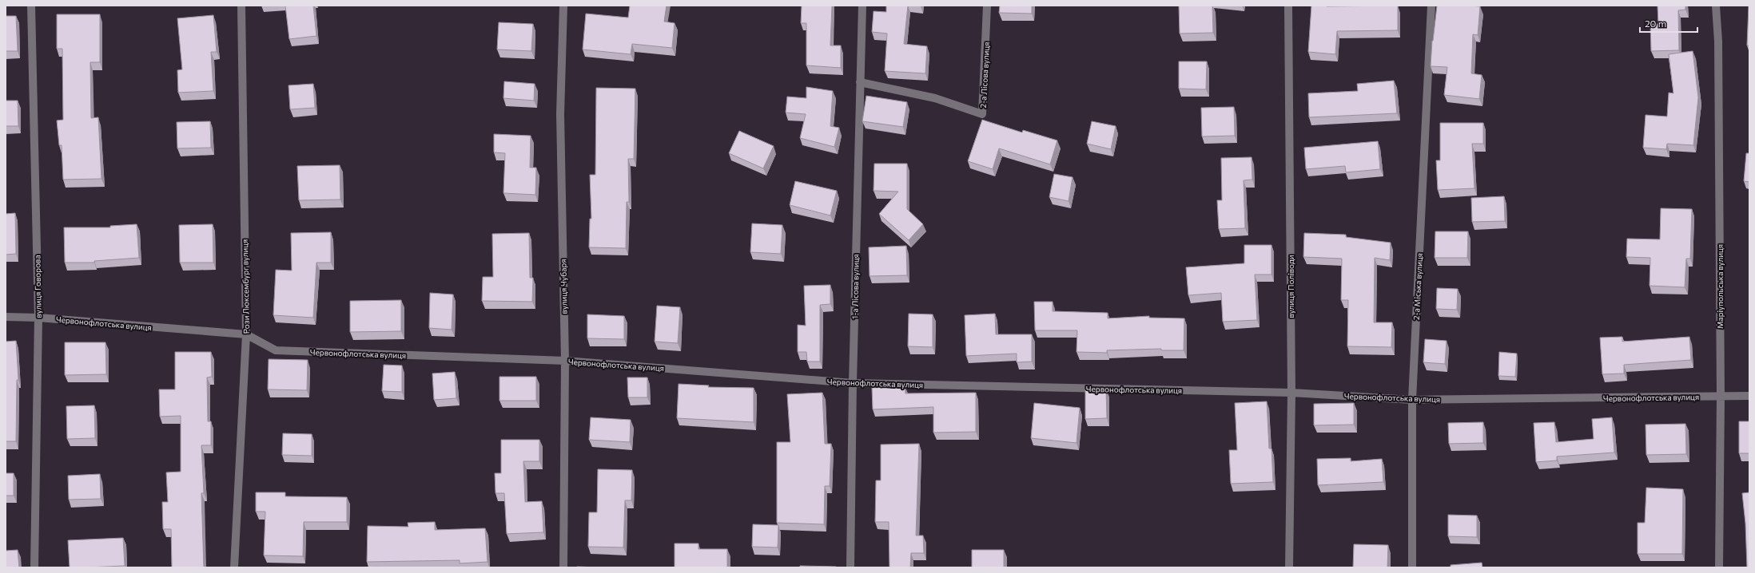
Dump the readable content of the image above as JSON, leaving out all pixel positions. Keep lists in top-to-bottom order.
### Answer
{
  "streets": {
    "street": [
      "2-а Лісова вулиця",
      "вулиця Говорова",
      "Рози Люксембург вулиця",
      "вулиця Чубаря",
      "1-а Лісова вулиця",
      "вулиця Поліводи",
      "2-а Міська вулиця",
      "Маріупольська вулиця",
      "Червонофлотська вулиця"
    ]
  },
  "crossings": [
    ["2-а Лісова вулиця", "1-а Лісова вулиця"],
    ["вулиця Говорова", "Червонофлотська вулиця"],
    ["Рози Люксембург вулиця", "Червонофлотська вулиця"],
    ["вулиця Чубаря", "Червонофлотська вулиця"],
    ["1-а Лісова вулиця", "Червонофлотська вулиця"],
    ["вулиця Поліводи", "Червонофлотська вулиця"],
    ["2-а Міська вулиця", "Червонофлотська вулиця"],
    ["Маріупольська вулиця", "Червонофлотська вулиця"]
  ],
  "scale_bar": "20 m"
}
